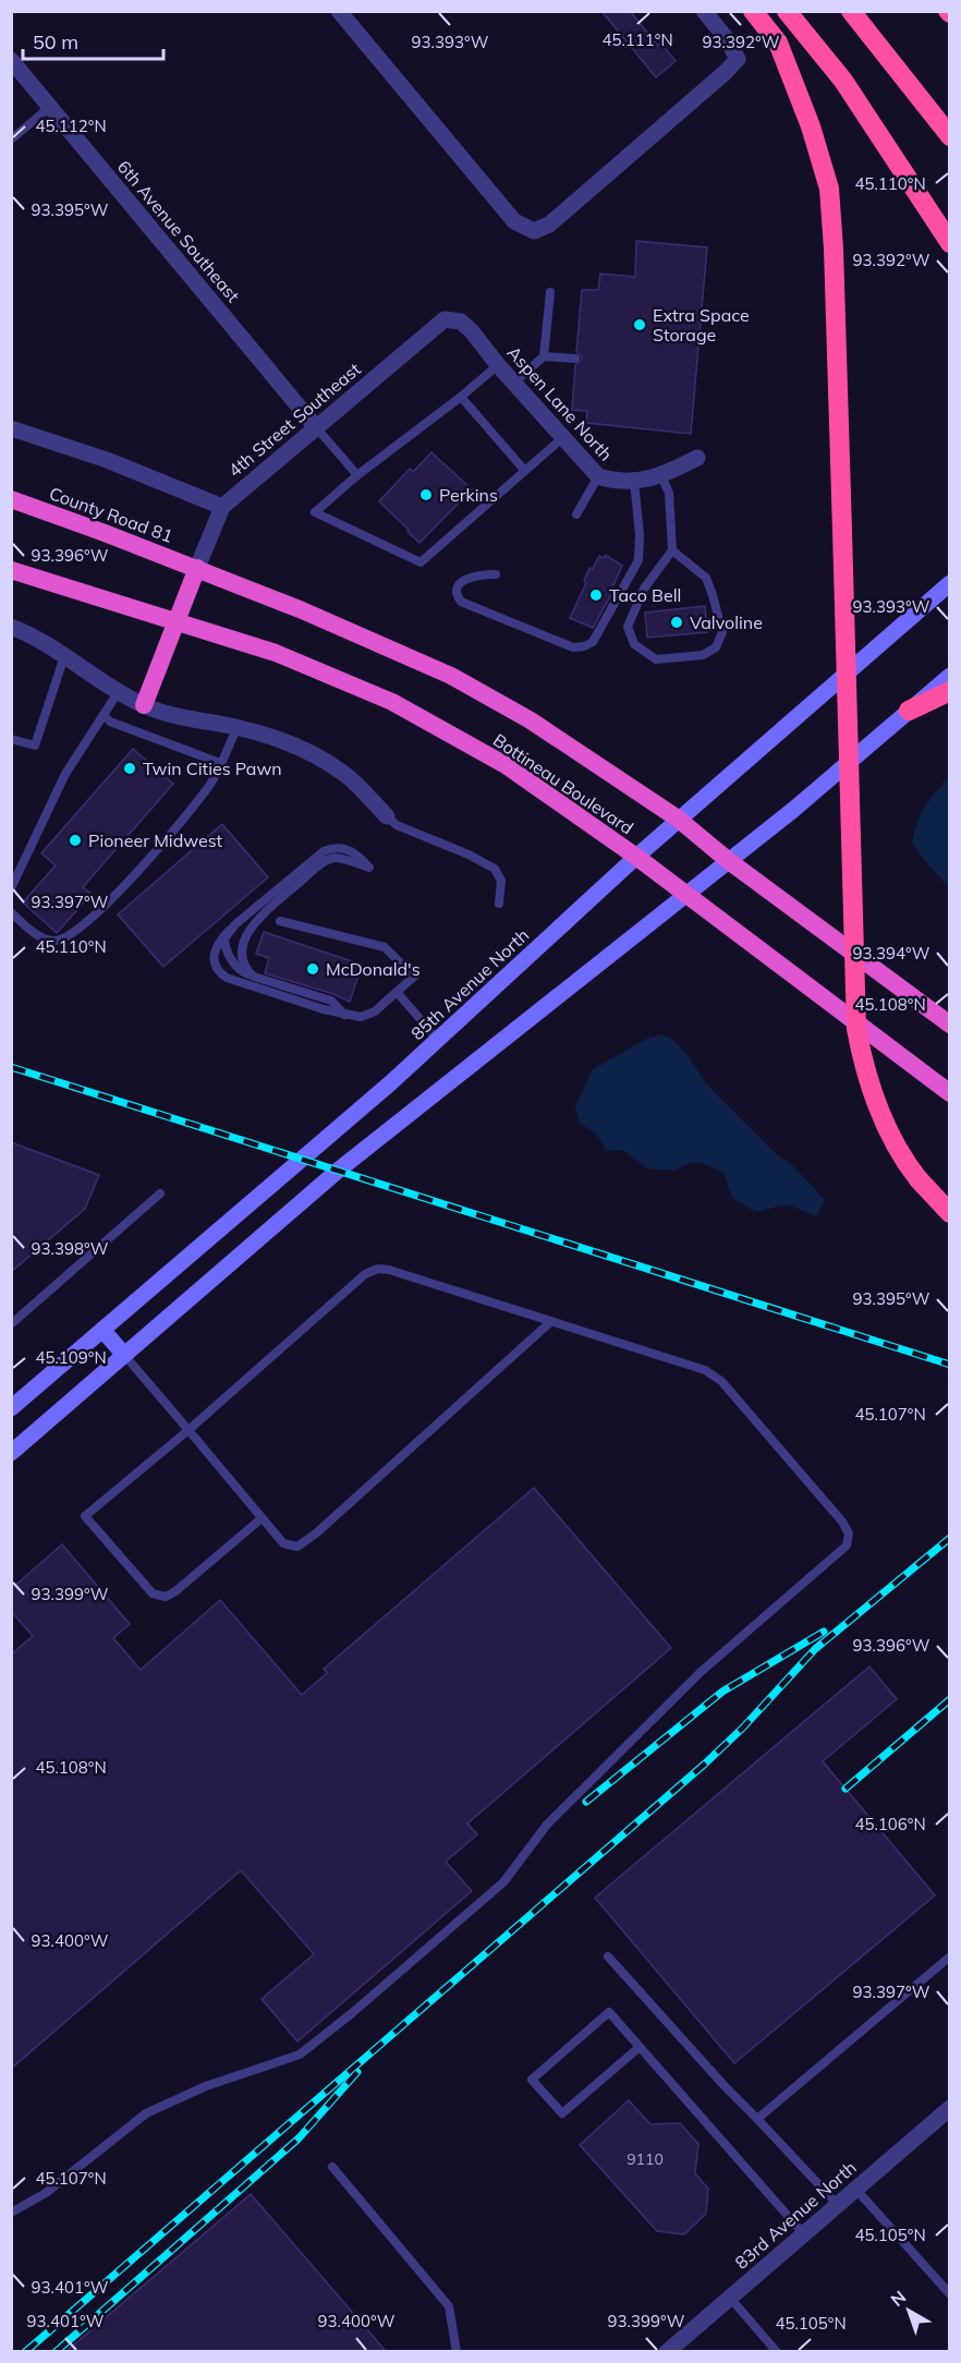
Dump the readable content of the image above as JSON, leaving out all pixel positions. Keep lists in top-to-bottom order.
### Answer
{
  "streets": {
    "highway": ["County Road 81", "Bottineau Boulevard"],
    "main road": ["85th Avenue North"],
    "street": [
      "6th Avenue Southeast",
      "Aspen Lane North",
      "4th Street Southeast",
      "83rd Avenue North"
    ]
  },
  "crossings": [
    ["6th Avenue Southeast", "4th Street Southeast"],
    ["Aspen Lane North", "4th Street Southeast"],
    ["4th Street Southeast", "County Road 81"],
    ["4th Street Southeast", "Bottineau Boulevard"],
    ["County Road 81", "Bottineau Boulevard"],
    ["Bottineau Boulevard", "85th Avenue North"]
  ],
  "places": [
    "Extra Space Storage",
    "Perkins",
    "Taco Bell",
    "Valvoline",
    "Twin Cities Pawn",
    "Pioneer Midwest",
    "McDonald's"
  ],
  "house_numbers": ["9110"],
  "scale_bar": "50 m",
  "north": "top left",
  "coordinates": [
    "45.111°N",
    "93.393°W",
    "93.392°W",
    "45.112°N",
    "45.110°N",
    "93.395°W",
    "93.396°W",
    "93.397°W",
    "93.394°W",
    "45.108°N",
    "93.398°W",
    "45.109°N",
    "45.107°N",
    "93.399°W",
    "45.106°N",
    "93.400°W",
    "45.105°N",
    "93.401°W"
  ]
}
